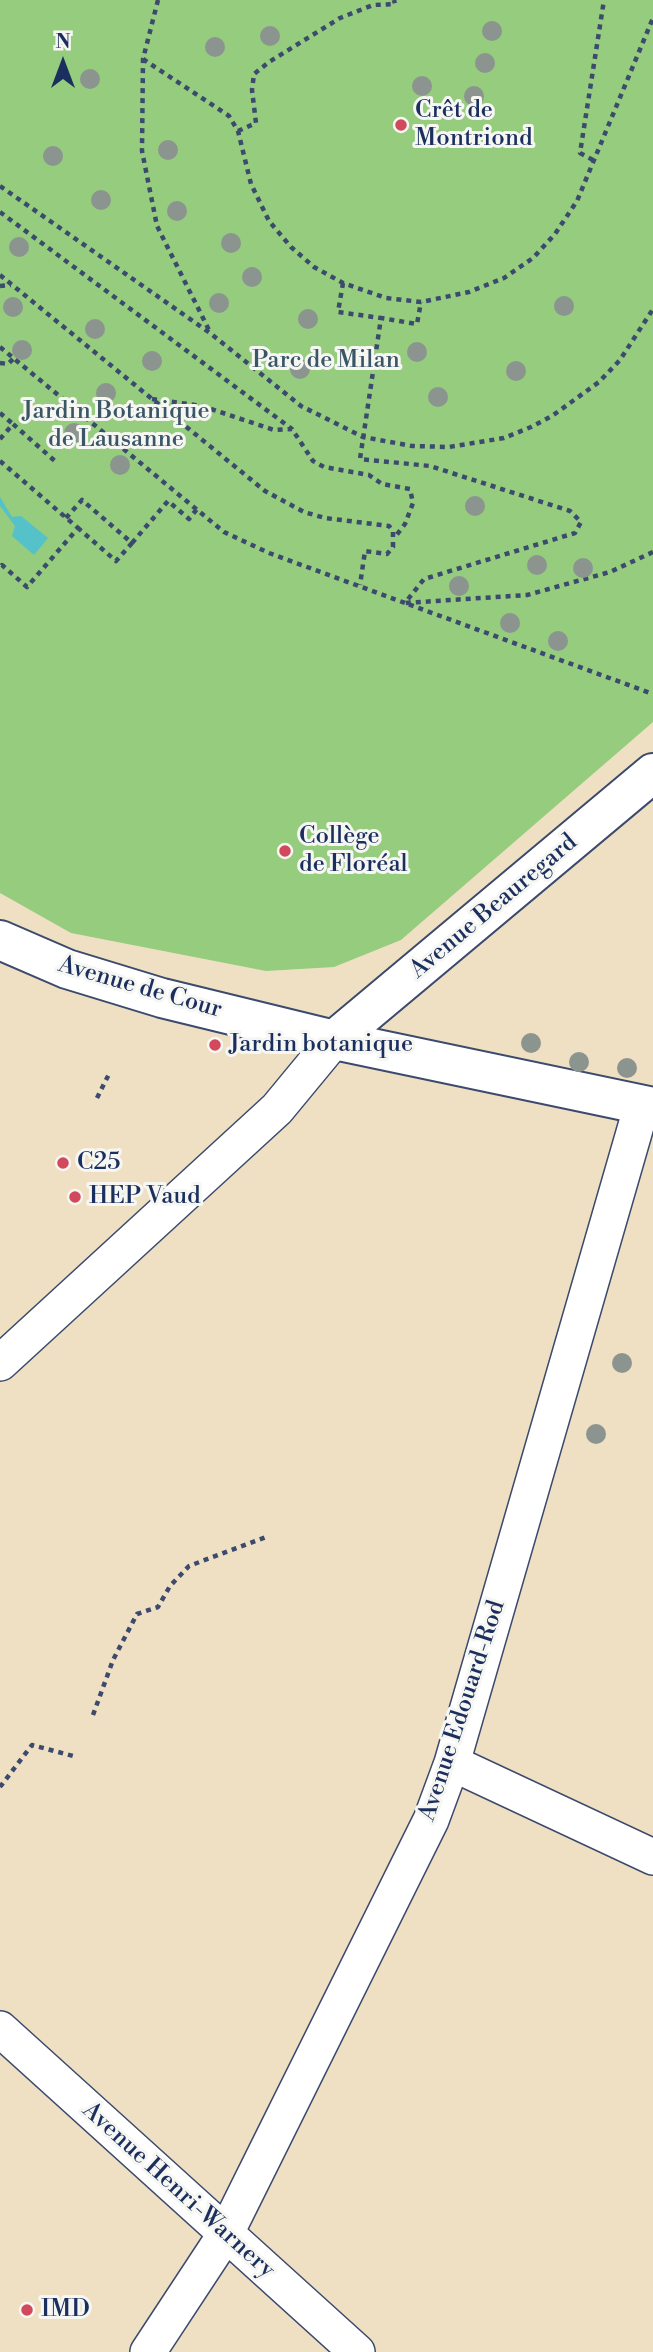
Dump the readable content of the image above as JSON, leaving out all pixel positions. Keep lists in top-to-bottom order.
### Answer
{
  "streets": {
    "street": [
      "Avenue Beauregard",
      "Avenue de Cour",
      "Avenue Edouard-Rod",
      "Avenue Henri-Warnery"
    ]
  },
  "crossings": [
    ["Avenue Beauregard", "Avenue de Cour"],
    ["Avenue de Cour", "Avenue Edouard-Rod"],
    ["Avenue Edouard-Rod", "Avenue Henri-Warnery"]
  ],
  "parks": ["Parc de Milan", "Jardin Botanique de Lausanne"],
  "places": [
    "Crêt de Montriond",
    "Collège de Floréal",
    "Jardin botanique",
    "C25",
    "HEP Vaud",
    "IMD"
  ],
  "north": "top"
}
